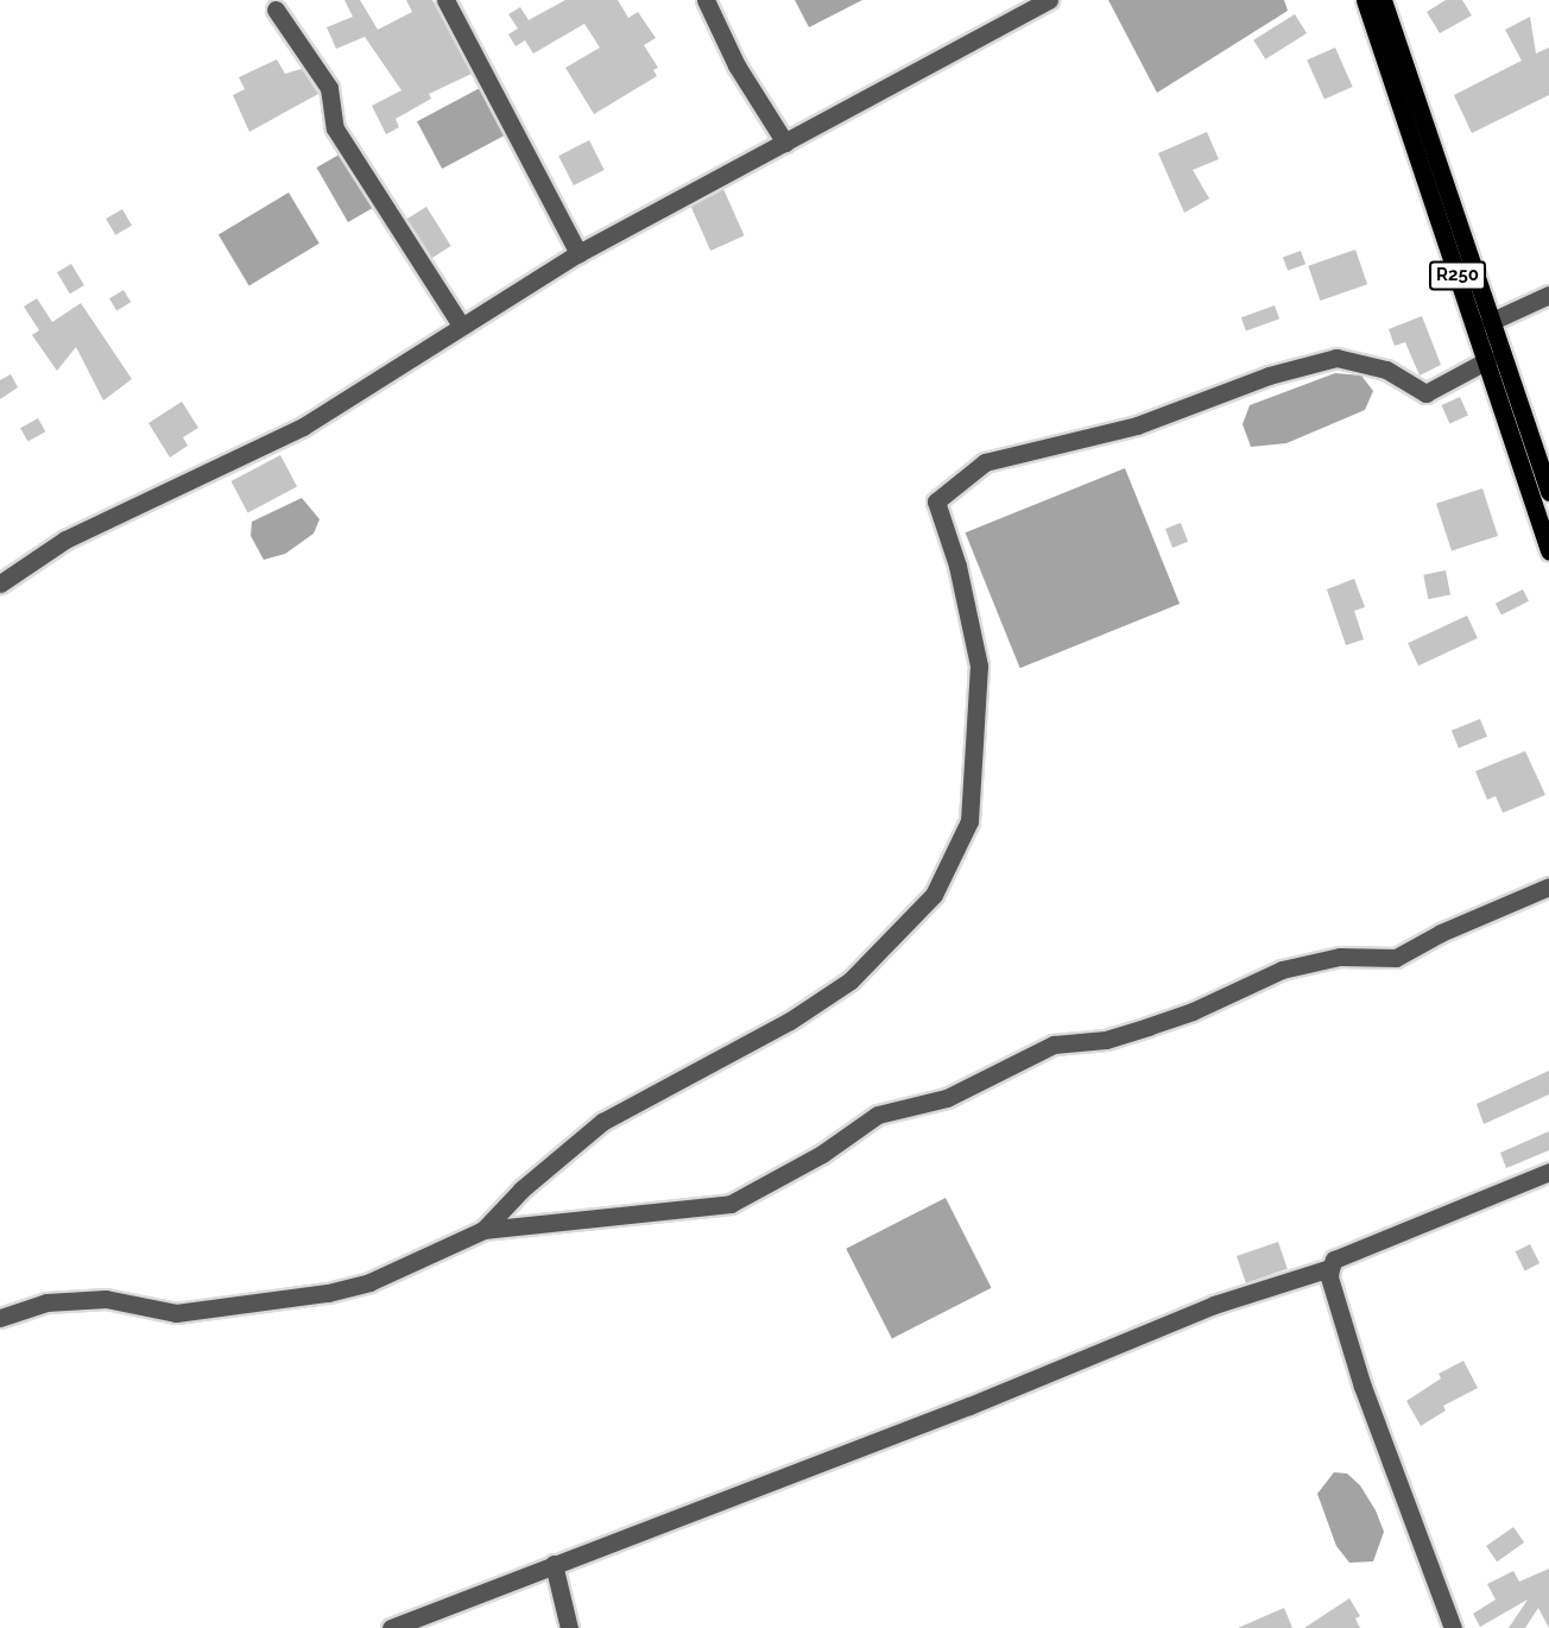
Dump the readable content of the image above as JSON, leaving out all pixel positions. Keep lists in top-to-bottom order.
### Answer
{
  "streets": {
    "main road": ["R250"]
  }
}
